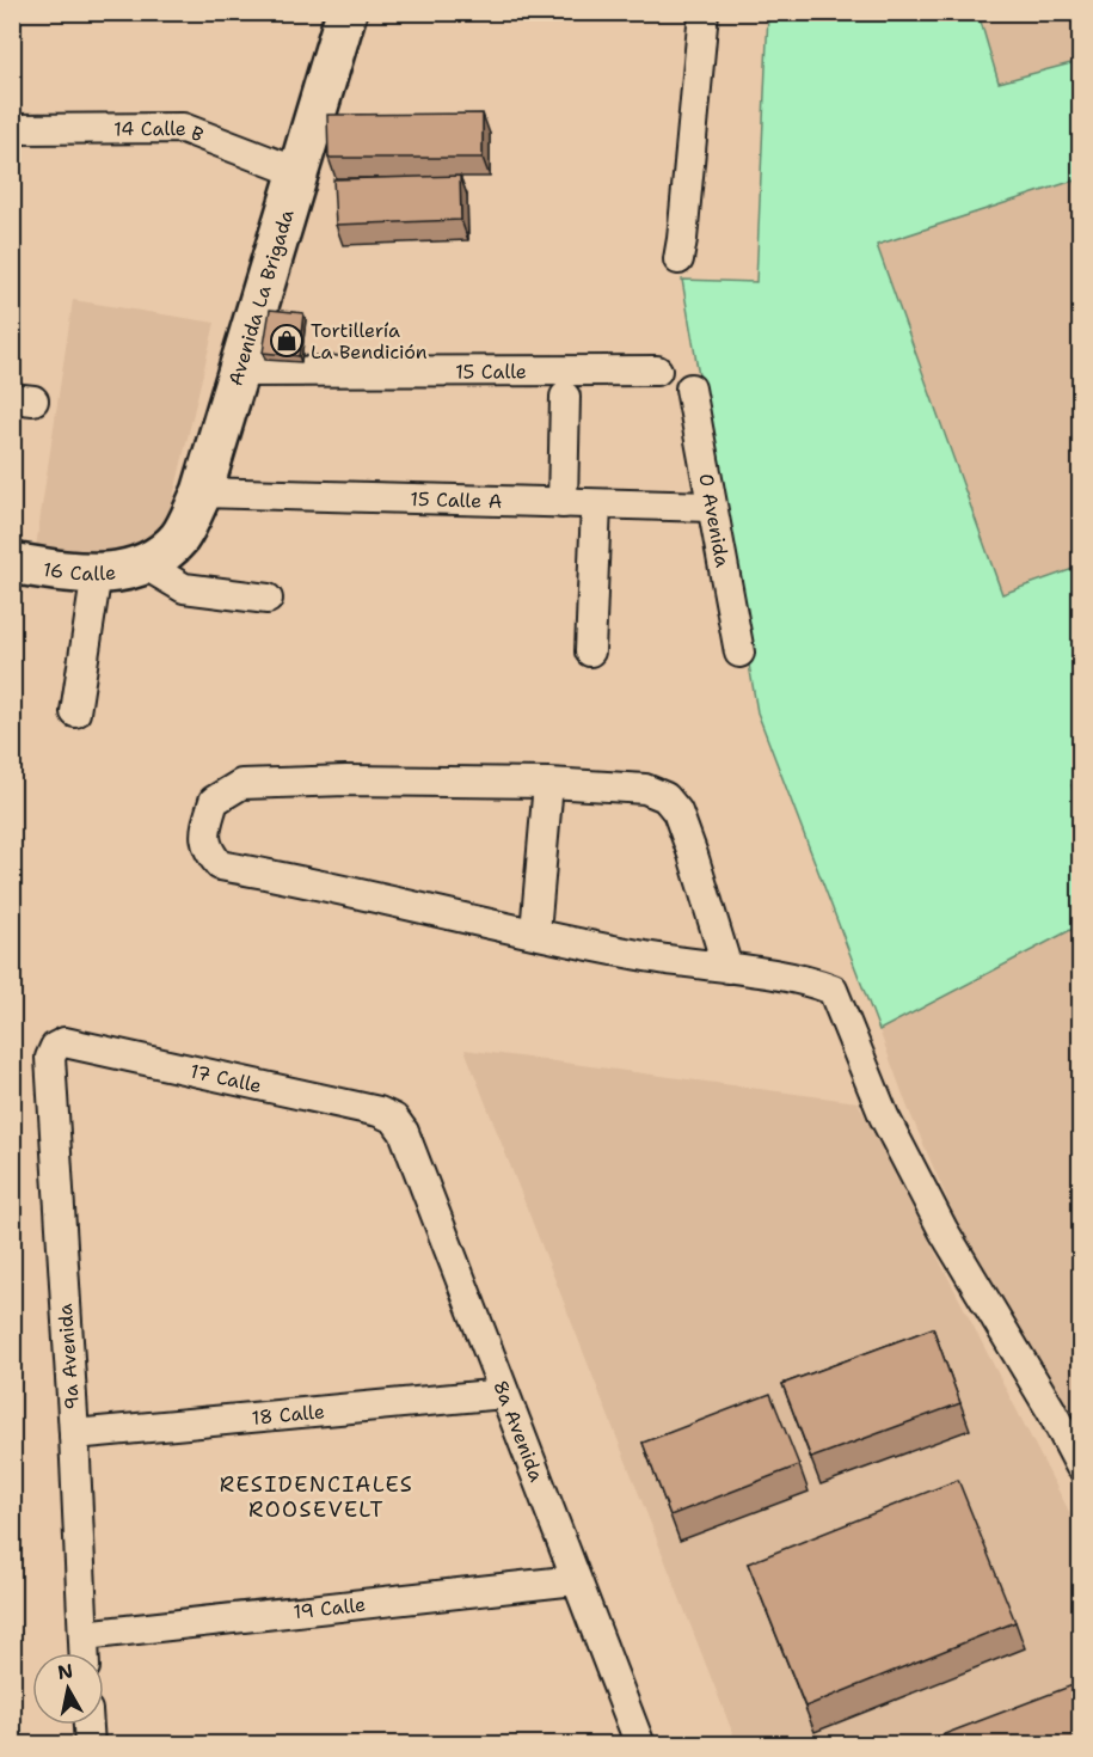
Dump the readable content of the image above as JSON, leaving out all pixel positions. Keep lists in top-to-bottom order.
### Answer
{
  "streets": {
    "main road": ["Avenida La Brigada", "16 Calle"],
    "street": [
      "14 Calle B",
      "15 Calle",
      "15 Calle A",
      "0 Avenida",
      "17 Calle",
      "9a Avenida",
      "18 Calle",
      "8a Avenida",
      "19 Calle"
    ]
  },
  "crossings": [
    ["14 Calle B", "Avenida La Brigada"],
    ["Avenida La Brigada", "15 Calle"],
    ["Avenida La Brigada", "15 Calle A"],
    ["Avenida La Brigada", "16 Calle"],
    ["15 Calle A", "0 Avenida"],
    ["17 Calle", "9a Avenida"],
    ["17 Calle", "8a Avenida"],
    ["9a Avenida", "18 Calle"],
    ["9a Avenida", "19 Calle"],
    ["18 Calle", "8a Avenida"],
    ["8a Avenida", "19 Calle"]
  ],
  "districts": ["RESIDENCIALES ROOSEVELT"],
  "places": {
    "shop": ["Tortillería La Bendición"]
  },
  "north": "top"
}
